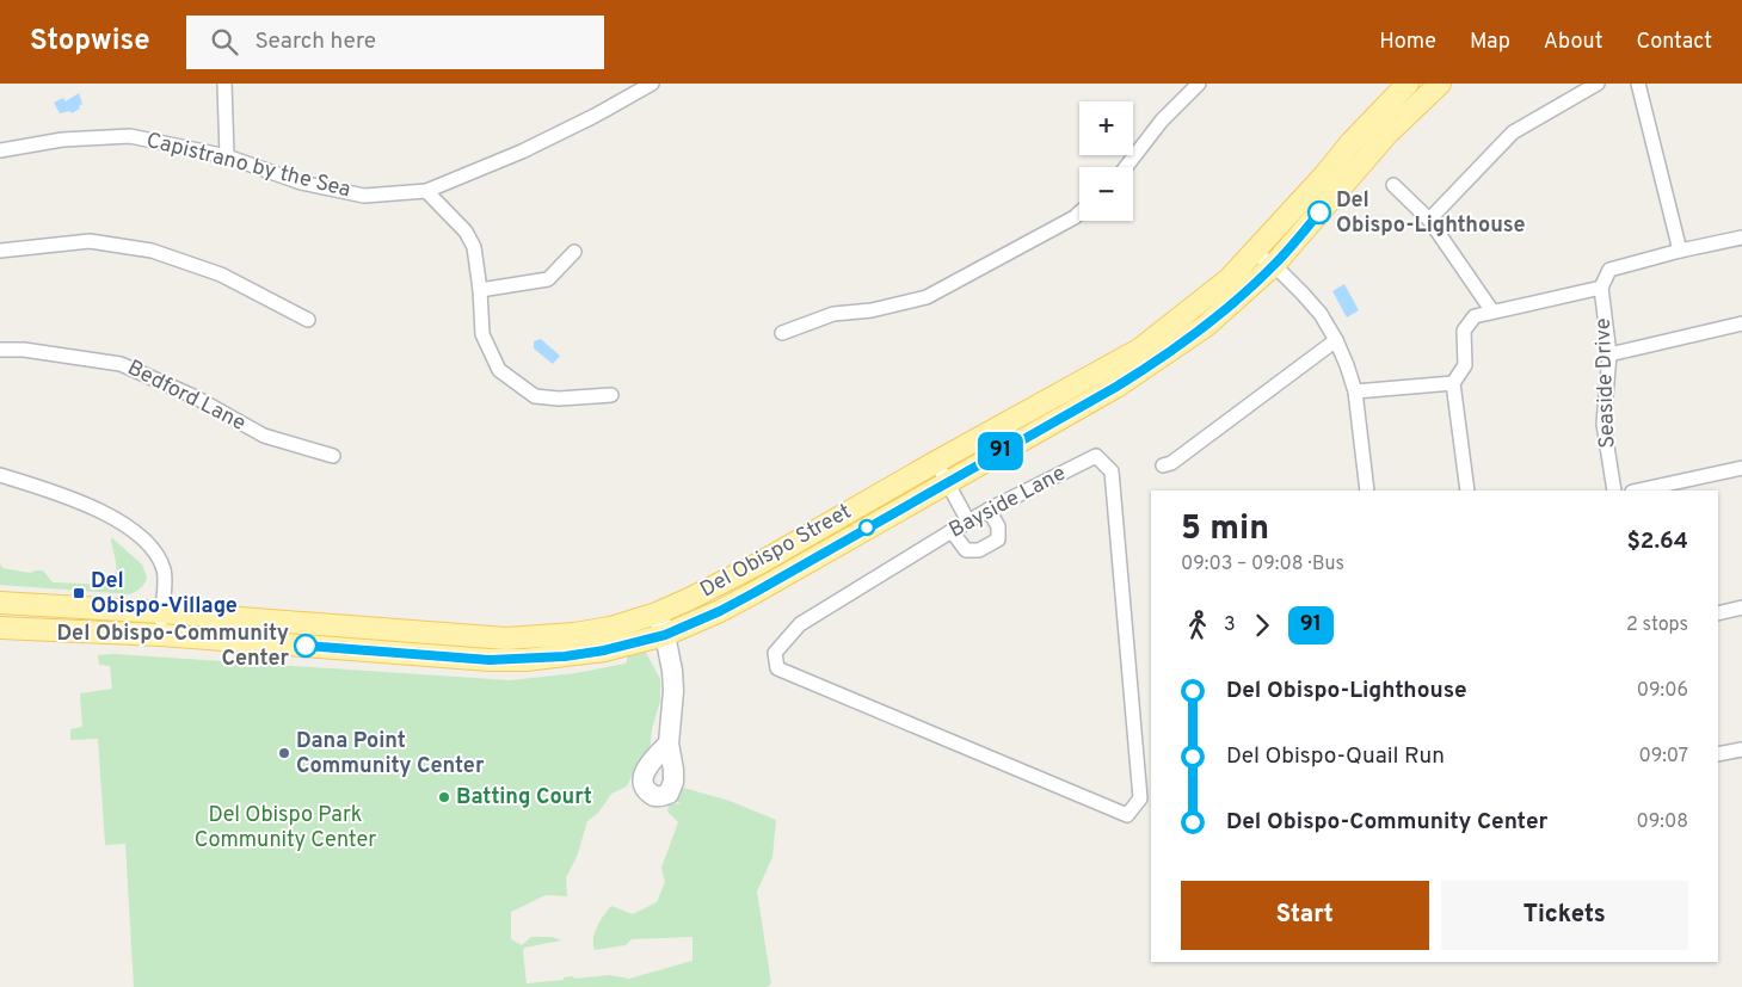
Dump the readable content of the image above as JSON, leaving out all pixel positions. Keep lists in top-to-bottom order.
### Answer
{
  "streets": {
    "main road": ["Del Obispo Street"],
    "street": [
      "Capistrano by the Sea",
      "Seaside Drive",
      "Bedford Lane",
      "Bayside Lane"
    ]
  },
  "parks": ["Del Obispo Park Community Center"],
  "places": {
    "other": [
      "Del Obispo-Lighthouse",
      "Del Obispo-Community Center",
      "Dana Point Community Center",
      "Batting Court"
    ],
    "transit": ["Del Obispo-Village"]
  },
  "lines": ["bus line 91"],
  "page": {
    "header": "Stopwise",
    "search": "Search here",
    "nav": [
      "Home",
      "Map",
      "About",
      "Contact"
    ],
    "on_map": "91",
    "map_buttons": ["+", "−"],
    "heading": ["5 min", "09:03 – 09:08 · Bus", "$2.64"],
    "legs": ["3", "91", "2 stops"],
    "list": [
      {
        "name": "Del Obispo-Lighthouse",
        "value": "09:06"
      },
      {
        "name": "Del Obispo-Quail Run",
        "value": "09:07"
      },
      {
        "name": "Del Obispo-Community Center",
        "value": "09:08"
      }
    ],
    "buttons": ["Start", "Tickets"]
  }
}
